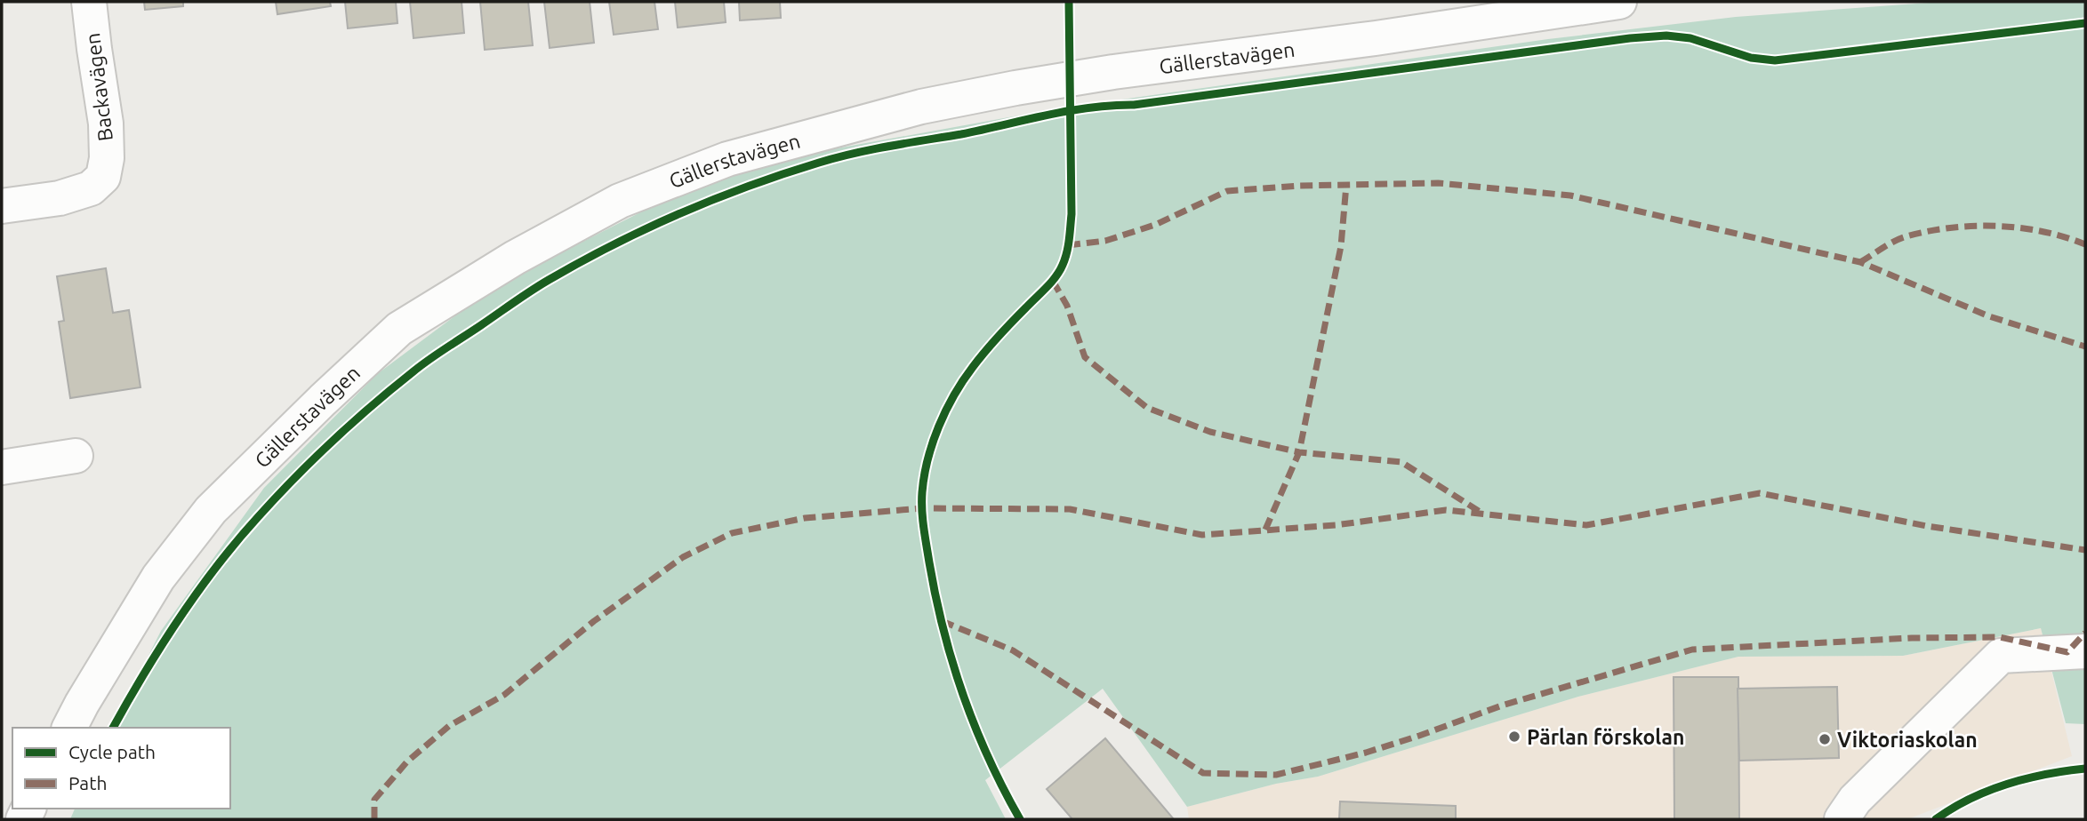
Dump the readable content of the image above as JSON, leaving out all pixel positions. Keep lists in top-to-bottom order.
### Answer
{
  "streets": {
    "street": ["Gällerstavägen", "Backavägen"]
  },
  "places": ["Pärlan förskolan", "Viktoriaskolan"],
  "legend": ["Cycle path", "Path"]
}
